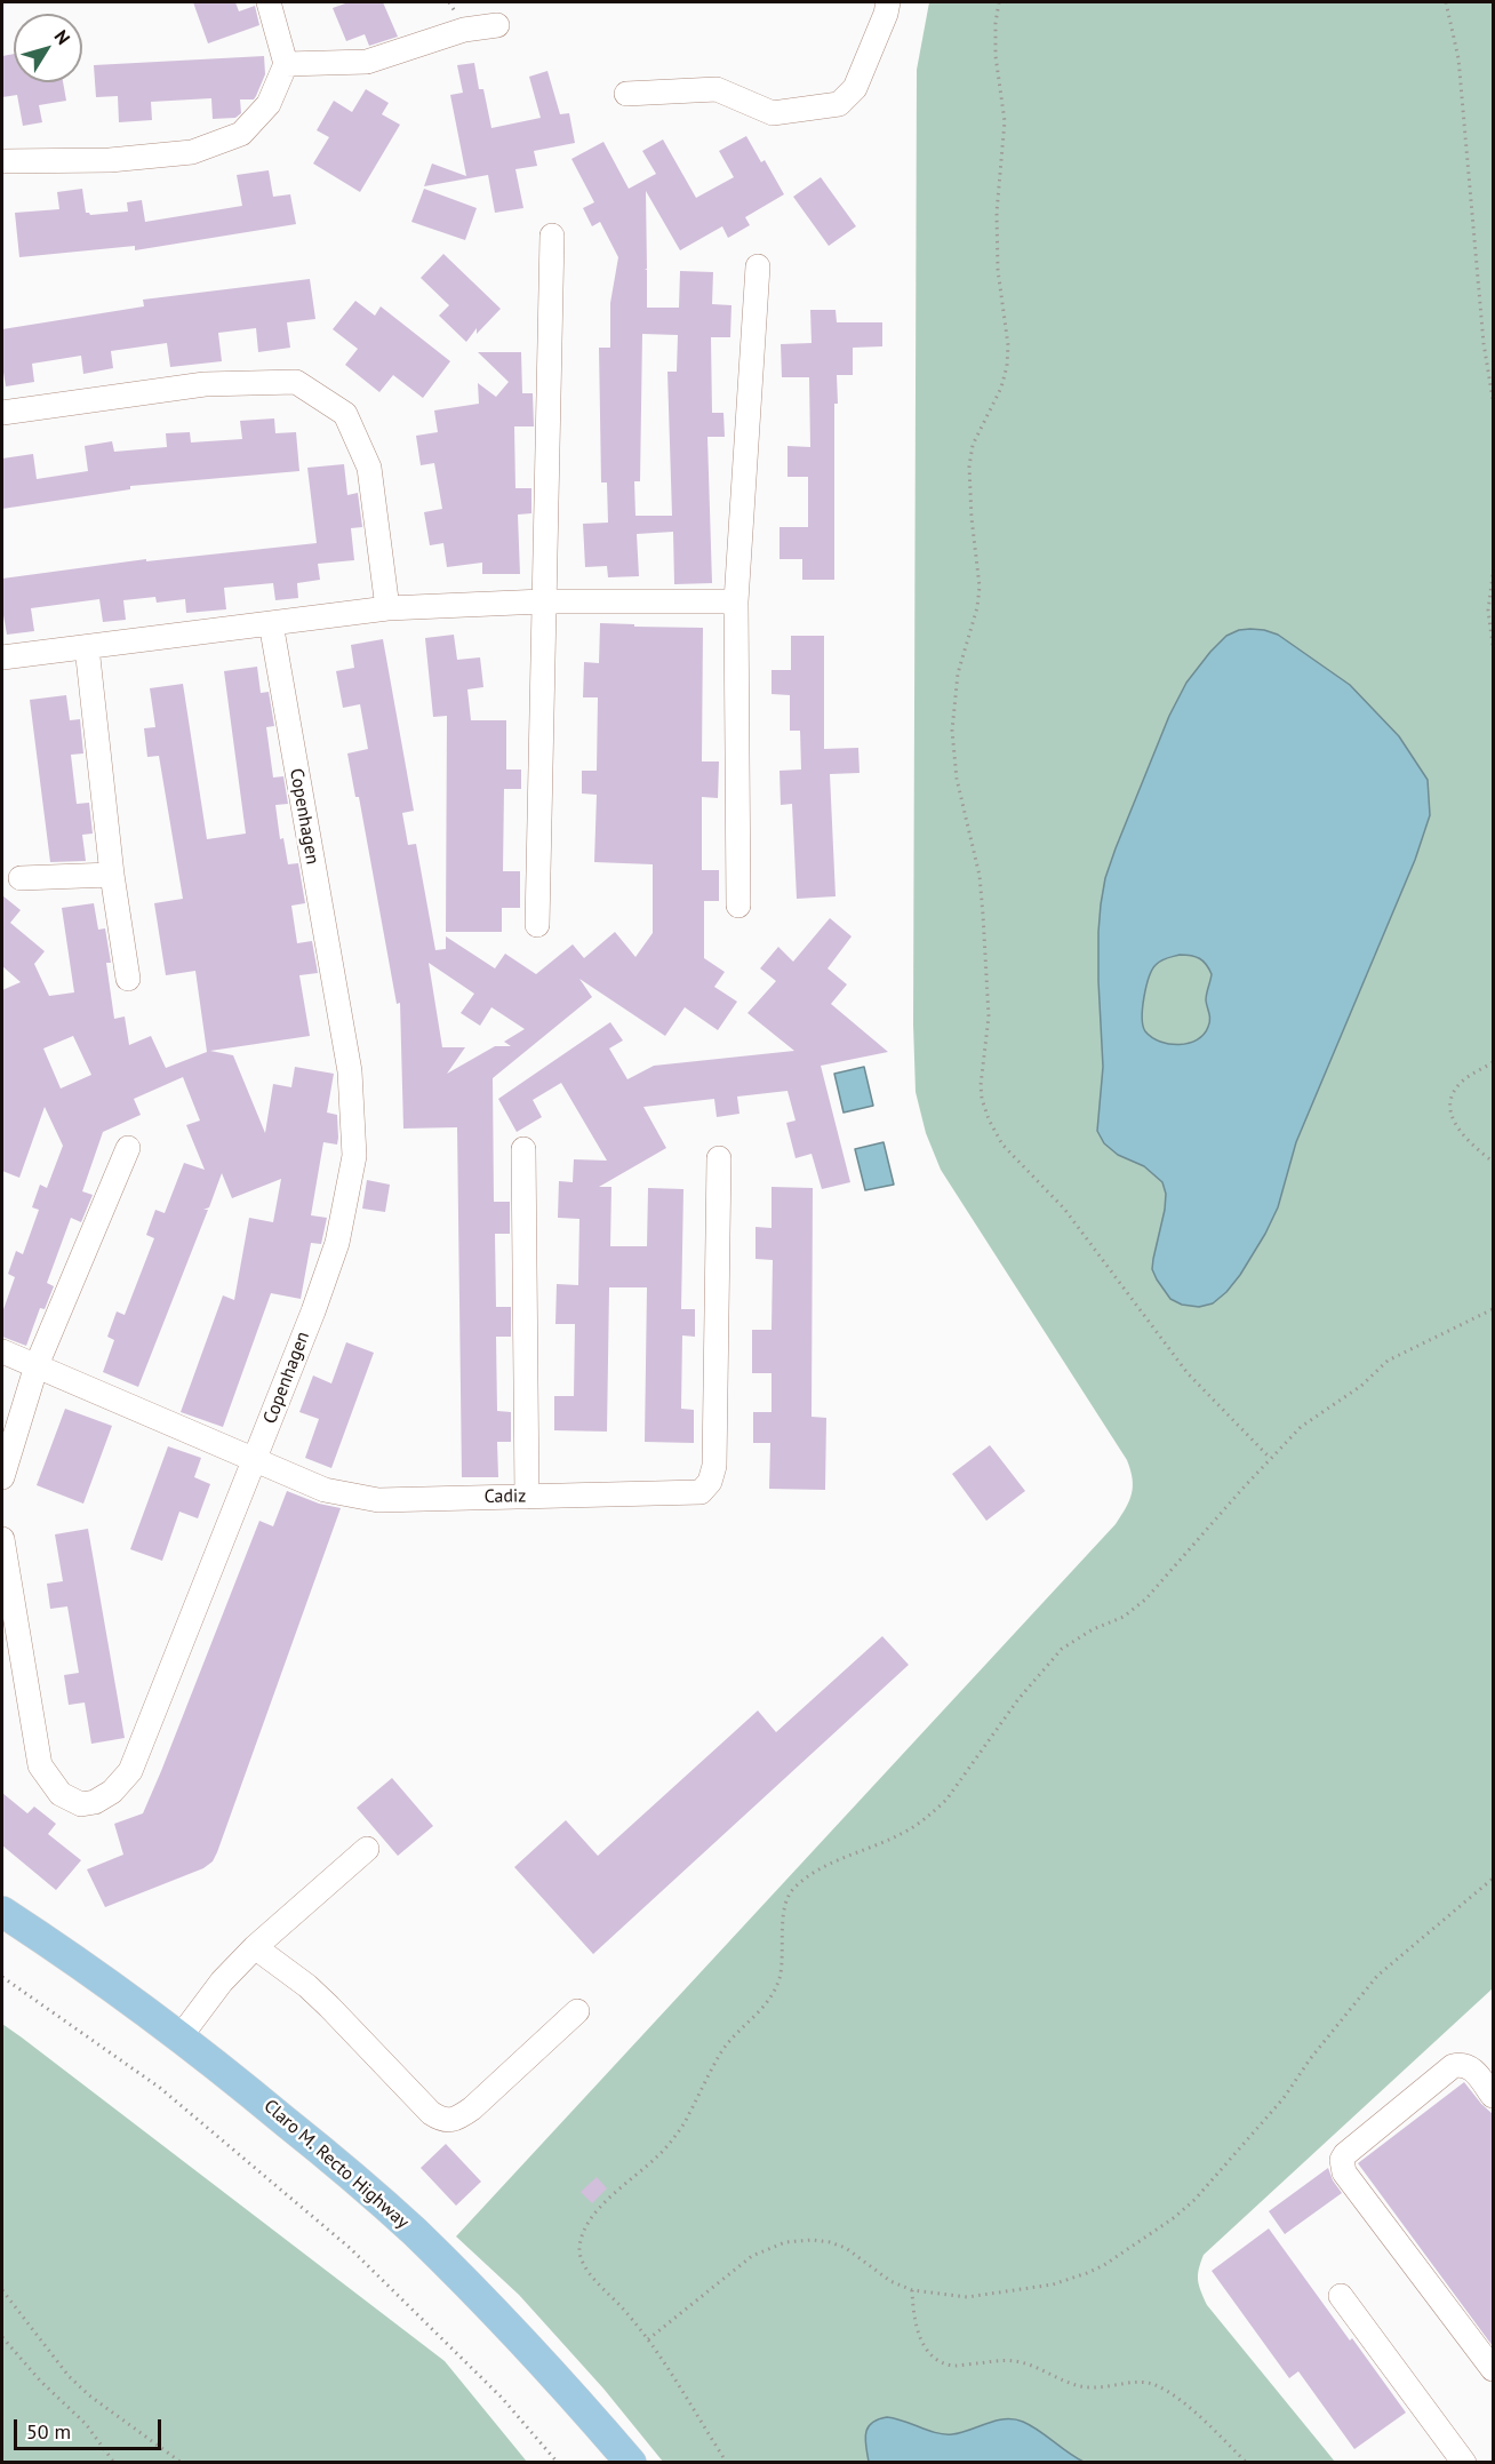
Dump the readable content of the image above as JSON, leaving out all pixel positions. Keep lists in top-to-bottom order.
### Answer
{
  "streets": {
    "main road": ["Claro M. Recto Highway"],
    "street": ["Copenhagen", "Cadiz"]
  },
  "crossings": [
    ["Copenhagen", "Cadiz"]
  ],
  "scale_bar": "50 m",
  "north": "top right"
}
